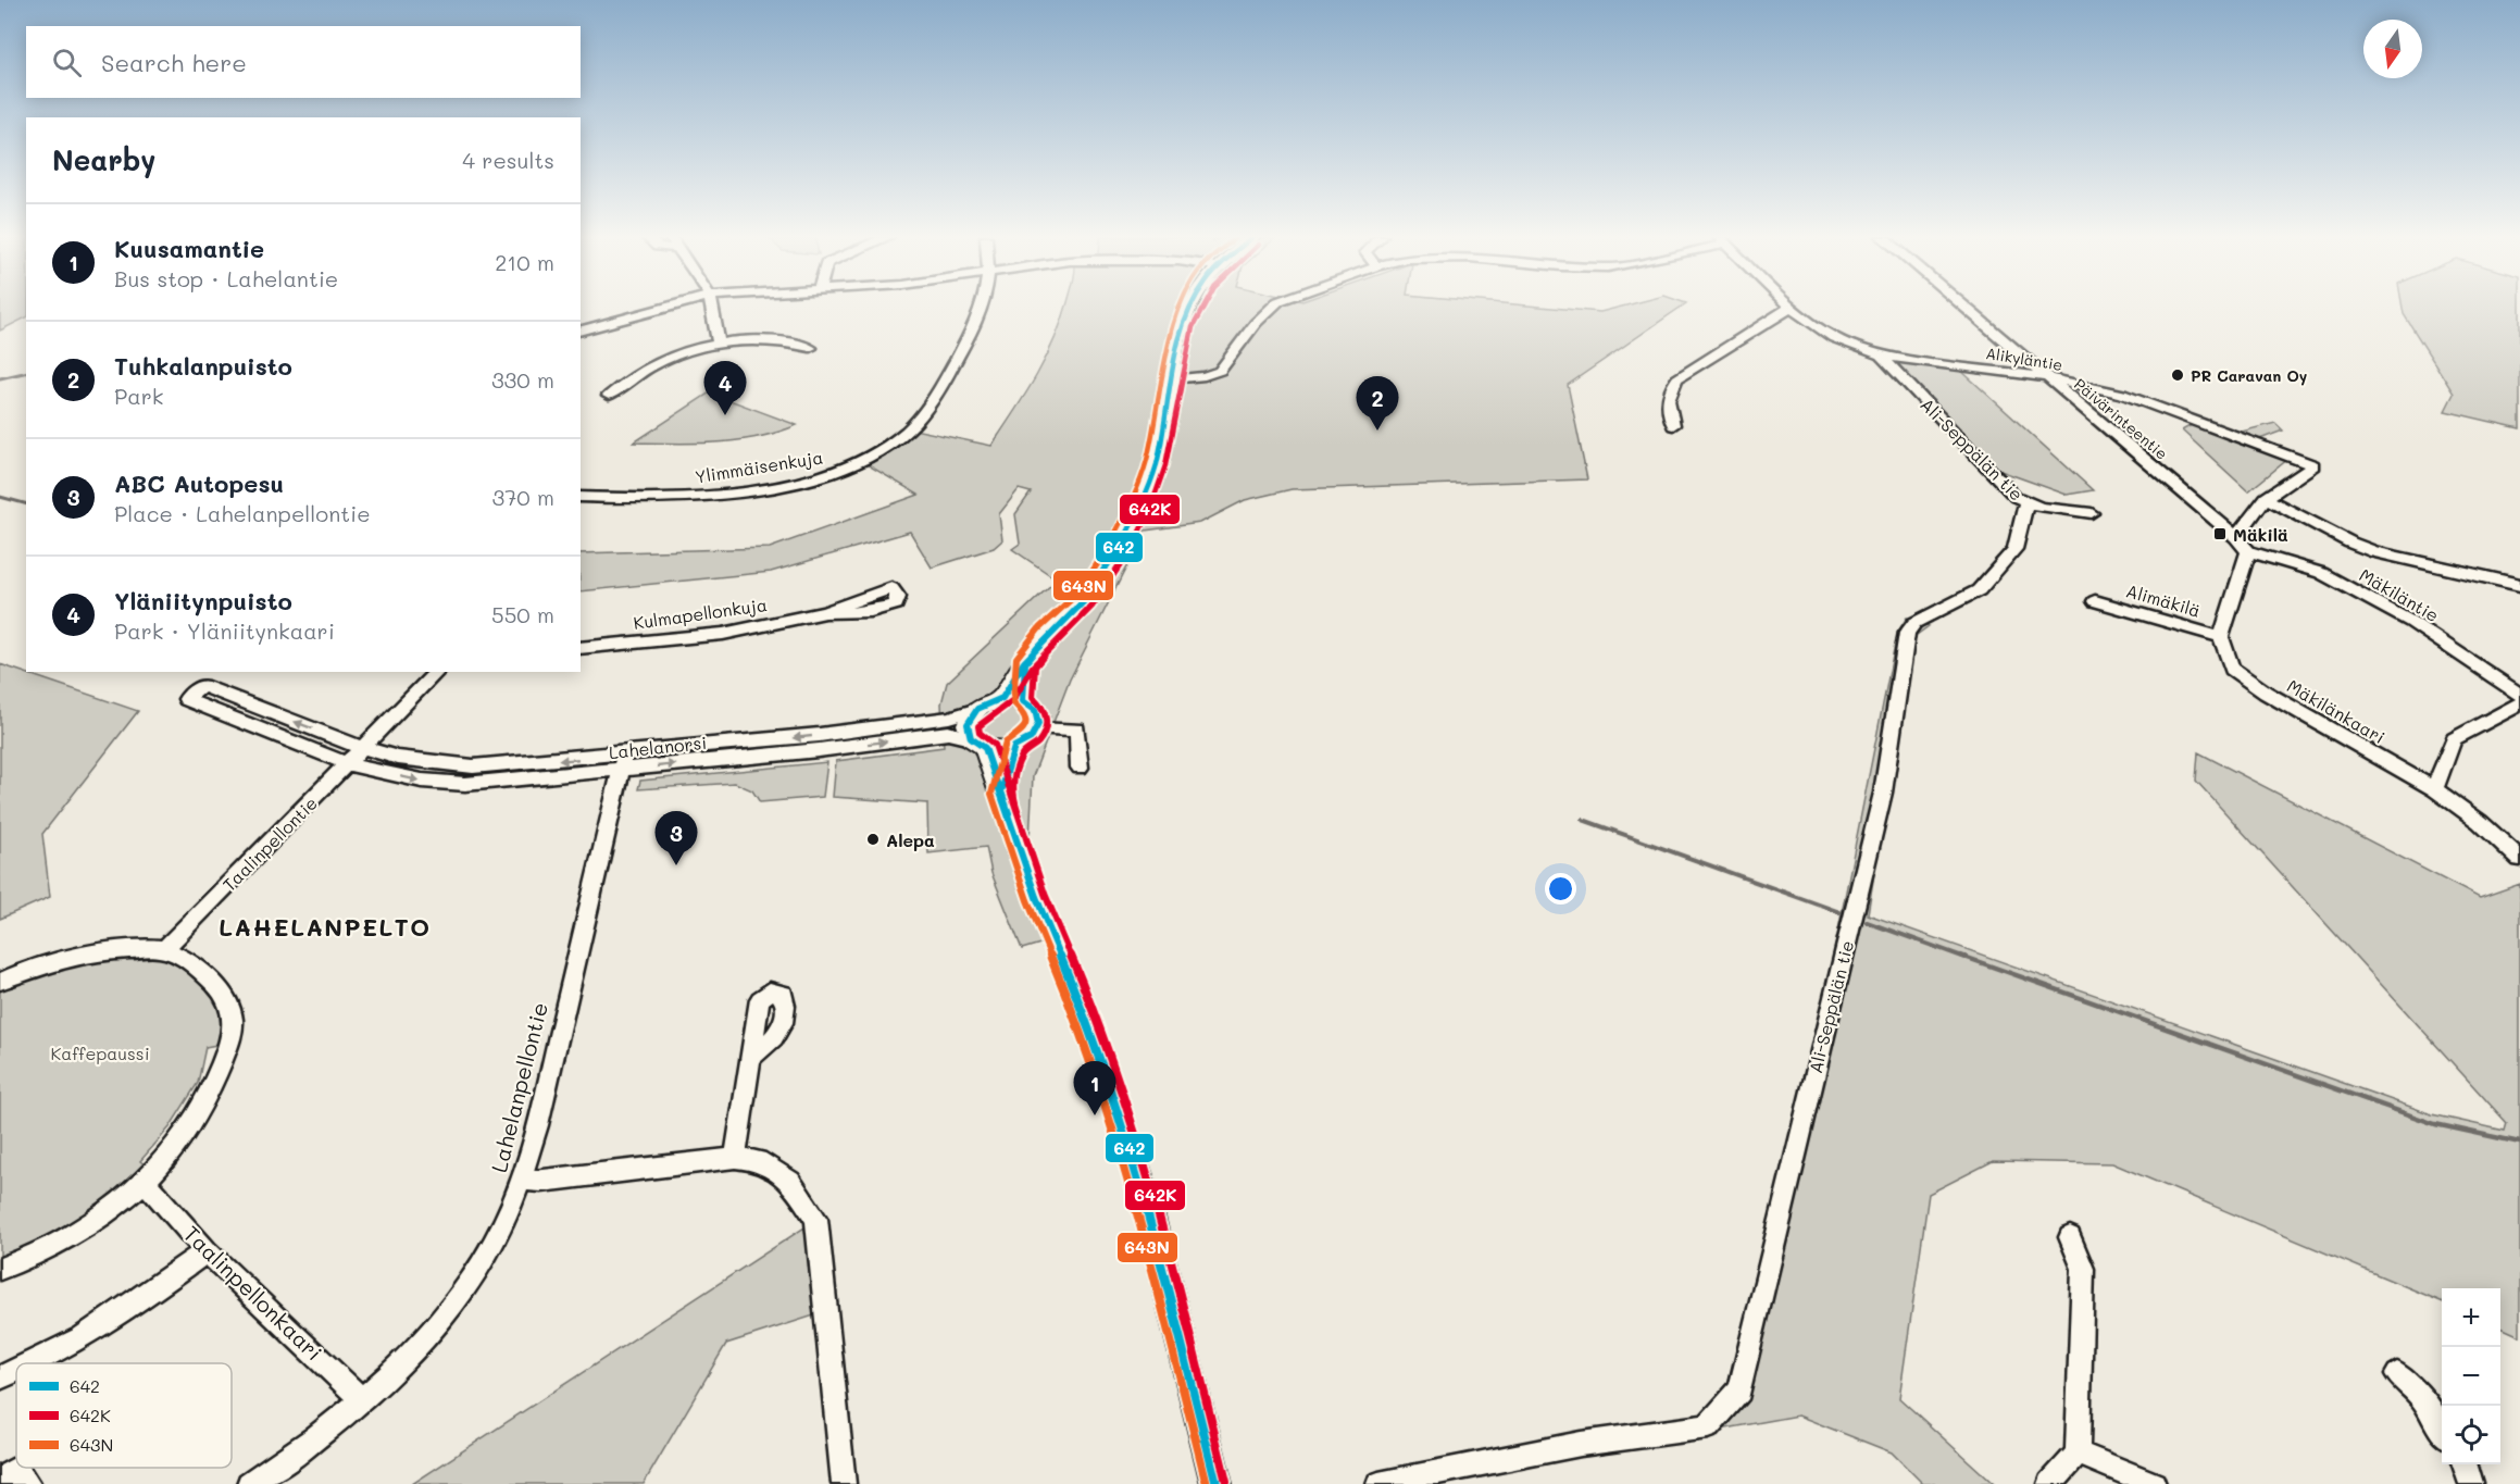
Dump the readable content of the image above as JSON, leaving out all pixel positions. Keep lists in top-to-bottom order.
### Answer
{
  "streets": {
    "street": [
      "Alikyläntie",
      "Päivärinteentie",
      "Ali-Seppälän tie",
      "Ylimmäisenkuja",
      "Mäkiläntie",
      "Alimäkilä",
      "Kulmapellonkuja",
      "Mäkilänkaari",
      "Lahelanorsi",
      "Taalinpellontie",
      "Lahelanpellontie",
      "Taalinpellonkaari"
    ]
  },
  "crossings": [
    ["Alikyläntie", "Päivärinteentie"],
    ["Alikyläntie", "Ali-Seppälän tie"],
    ["Päivärinteentie", "Mäkiläntie"],
    ["Alimäkilä", "Mäkilänkaari"],
    ["Lahelanorsi", "Taalinpellontie"],
    ["Lahelanorsi", "Lahelanpellontie"],
    ["Lahelanpellontie", "Taalinpellonkaari"]
  ],
  "districts": ["LAHELANPELTO"],
  "parks": ["Kaffepaussi"],
  "places": {
    "other": ["PR Caravan Oy", "Alepa"],
    "transit": ["Mäkilä"]
  },
  "lines": ["transit line 642", "transit line 642K", "transit line 643N"],
  "legend": ["642", "642K", "643N"],
  "north": "bottom",
  "page": {
    "search": "Search here",
    "heading": ["Nearby", "4 results"],
    "list": [
      {
        "mark": "1",
        "name": "Kuusamantie",
        "note": "Bus stop · Lahelantie",
        "value": "210 m"
      },
      {
        "mark": "2",
        "name": "Tuhkalanpuisto",
        "note": "Park",
        "value": "330 m"
      },
      {
        "mark": "3",
        "name": "ABC Autopesu",
        "note": "Place · Lahelanpellontie",
        "value": "370 m"
      },
      {
        "mark": "4",
        "name": "Yläniitynpuisto",
        "note": "Park · Yläniitynkaari",
        "value": "550 m"
      }
    ],
    "pins": [
      "4",
      "2",
      "3",
      "1"
    ],
    "map_buttons": ["+", "−"]
  }
}
